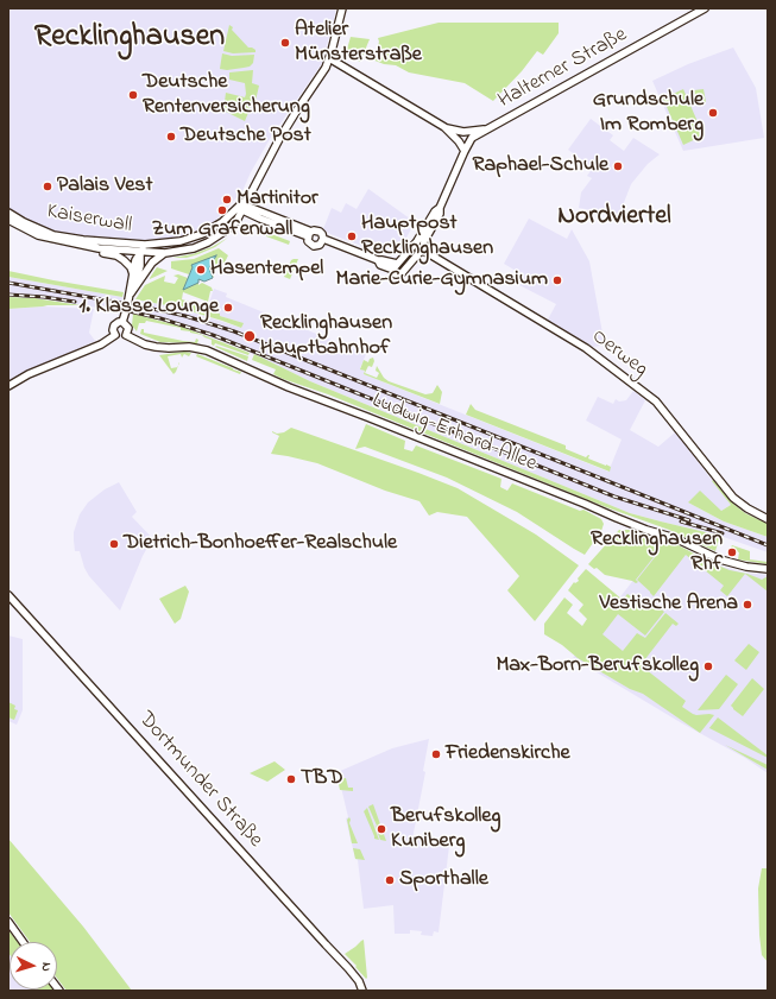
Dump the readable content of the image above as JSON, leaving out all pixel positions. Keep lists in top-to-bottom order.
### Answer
{
  "streets": {
    "main road": [
      "Halterner Straße",
      "Kaiserwall",
      "Oerweg",
      "Ludwig-Erhard-Allee",
      "Dortmunder Straße"
    ]
  },
  "crossings": [
    ["Halterner Straße", "Oerweg"]
  ],
  "districts": ["Recklinghausen", "Nordviertel"],
  "places": [
    "Atelier Münsterstraße",
    "Deutsche Rentenversicherung",
    "Grundschule Im Romberg",
    "Deutsche Post",
    "Raphael-Schule",
    "Palais Vest",
    "Martinitor",
    "Zum Grafenwall",
    "Hauptpost Recklinghausen",
    "Hasentempel",
    "Marie-Curie-Gymnasium",
    "1. Klasse Lounge",
    "Recklinghausen Hauptbahnhof",
    "Dietrich-Bonhoeffer-Realschule",
    "Recklinghausen Rhf",
    "Vestische Arena",
    "Max-Born-Berufskolleg",
    "Friedenskirche",
    "TBD",
    "Berufskolleg Kuniberg",
    "Sporthalle"
  ],
  "north": "right"
}
